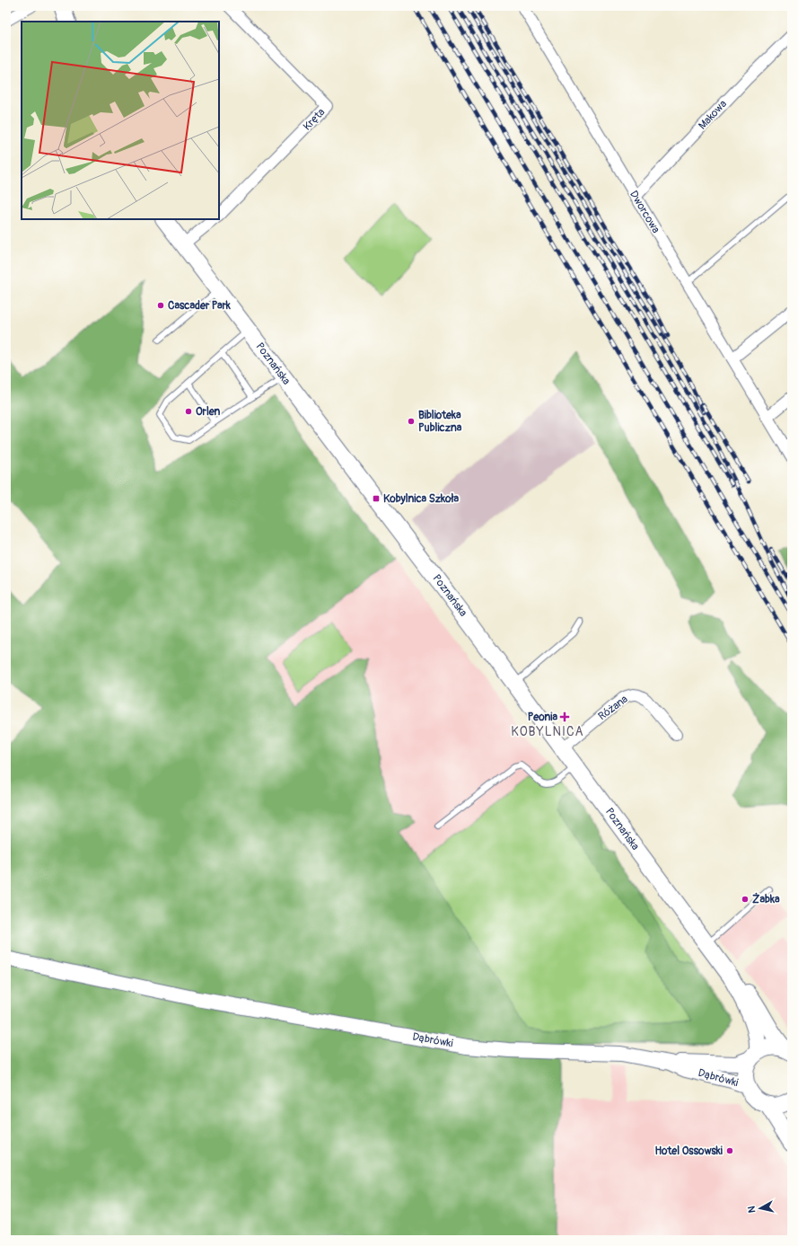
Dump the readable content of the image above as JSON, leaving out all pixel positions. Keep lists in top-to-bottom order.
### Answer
{
  "streets": {
    "main road": ["Poznańska"],
    "street": [
      "Makowa",
      "Kręta",
      "Dworcowa",
      "Różana",
      "Dąbrówki"
    ]
  },
  "crossings": [
    ["Makowa", "Dworcowa"],
    ["Poznańska", "Różana"],
    ["Poznańska", "Dąbrówki"]
  ],
  "districts": ["KOBYLNICA"],
  "places": {
    "other": [
      "Cascader Park",
      "Orlen",
      "Biblioteka Publiczna",
      "Żabka",
      "Hotel Ossowski"
    ],
    "transit": ["Kobylnica Szkoła"],
    "health": ["Peonia"]
  },
  "north": "left"
}
